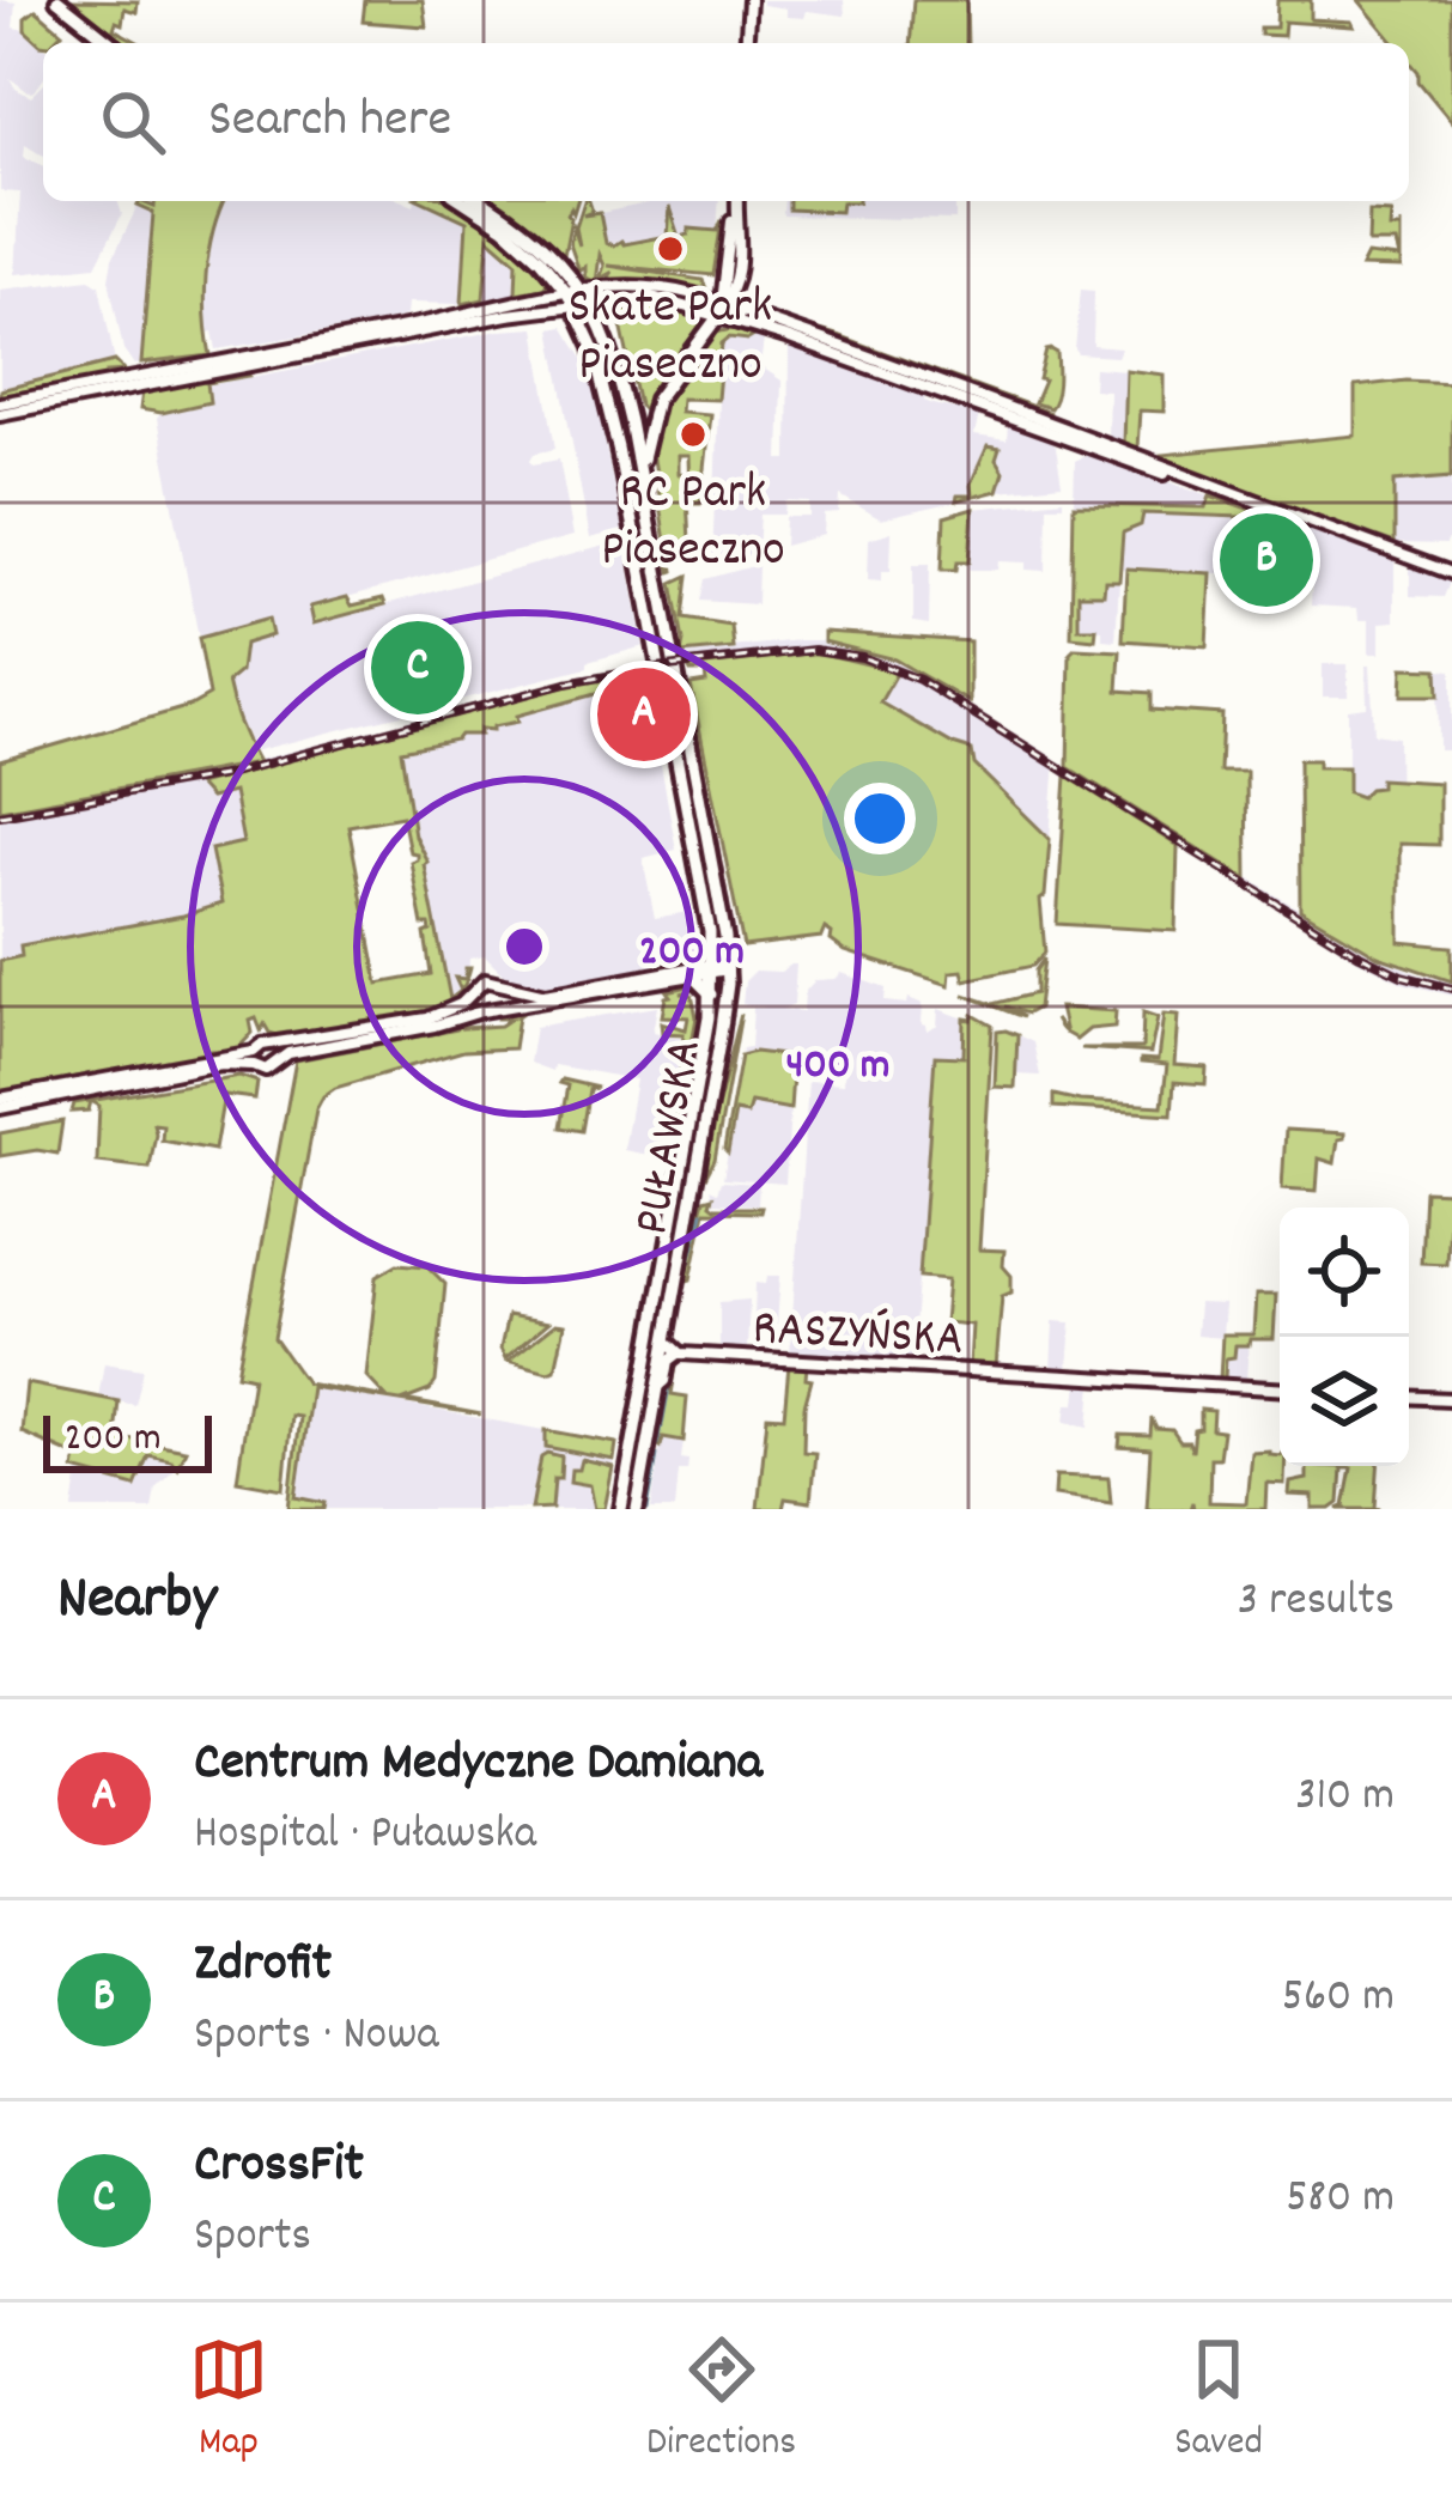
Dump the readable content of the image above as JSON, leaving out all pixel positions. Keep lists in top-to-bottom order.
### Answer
{
  "streets": {
    "main road": ["PUŁAWSKA"],
    "street": ["RASZYŃSKA"]
  },
  "crossings": [
    ["PUŁAWSKA", "RASZYŃSKA"]
  ],
  "places": ["Skate Park Piaseczno", "RC Park Piaseczno"],
  "scale_bar": "200 m",
  "page": {
    "search": "Search here",
    "pins": ["B", "C", "A"],
    "scale": "200 m",
    "heading": ["Nearby", "3 results"],
    "list": [
      {
        "mark": "A",
        "name": "Centrum Medyczne Damiana",
        "note": "Hospital · Puławska",
        "value": "310 m"
      },
      {
        "mark": "B",
        "name": "Zdrofit",
        "note": "Sports · Nowa",
        "value": "560 m"
      },
      {
        "mark": "C",
        "name": "CrossFit",
        "note": "Sports",
        "value": "580 m"
      }
    ],
    "nav": ["Map", "Directions", "Saved"]
  },
  "rings": ["200 m", "400 m"]
}
